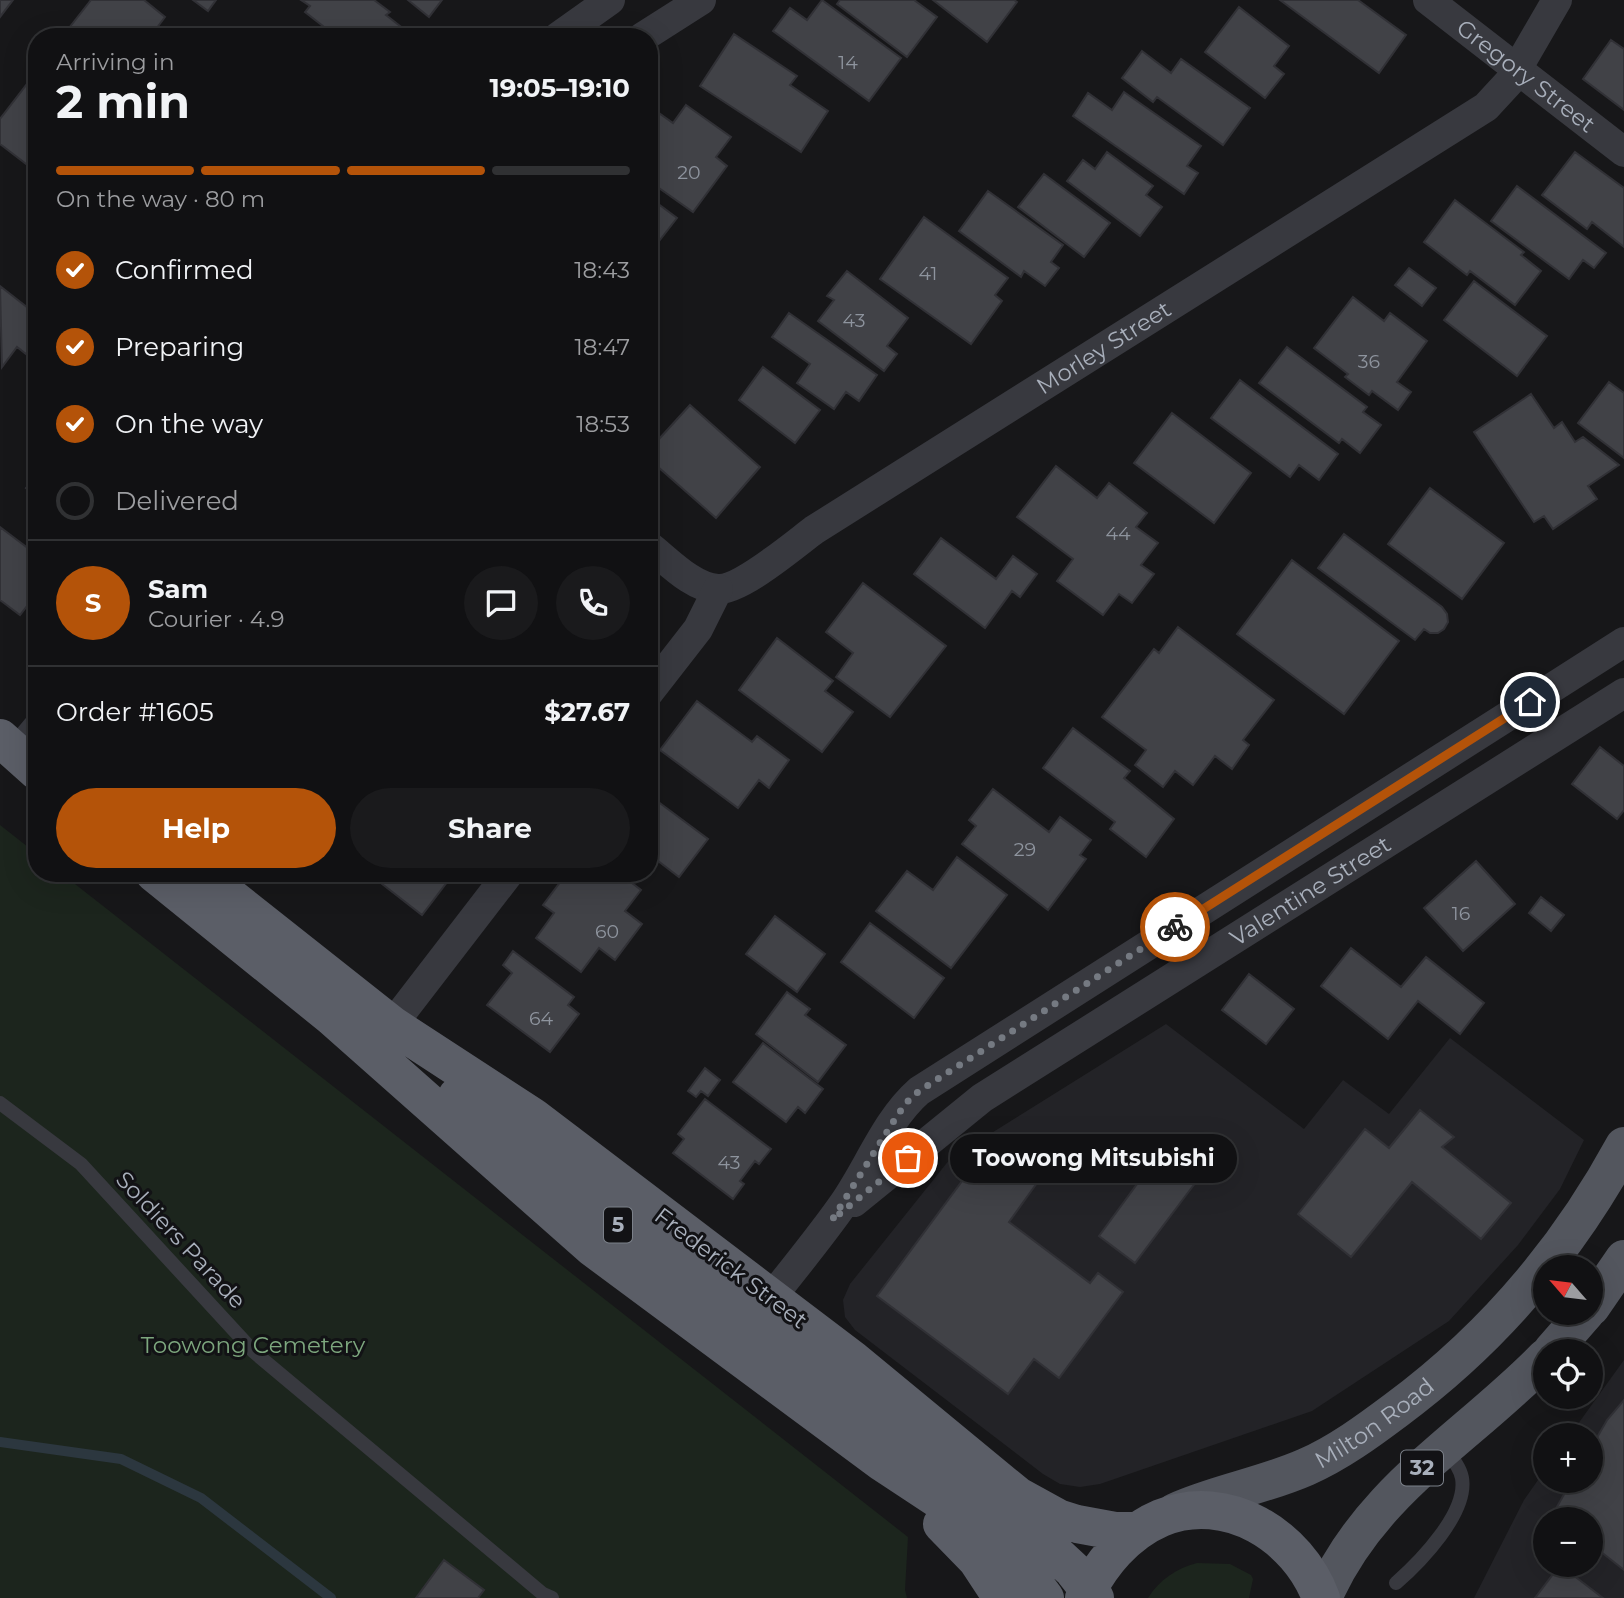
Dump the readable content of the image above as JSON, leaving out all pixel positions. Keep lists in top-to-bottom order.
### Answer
{
  "streets": {
    "highway": ["5", "Frederick Street"],
    "main road": ["Milton Road", "32"],
    "street": ["Gregory Street", "Morley Street", "Valentine Street"],
    "lane": ["Soldiers Parade"]
  },
  "crossings": [
    ["Gregory Street", "Morley Street"],
    ["Valentine Street", "Frederick Street"],
    ["5", "Frederick Street"],
    ["Frederick Street", "Milton Road"],
    ["Frederick Street", "32"]
  ],
  "parks": ["Toowong Cemetery"],
  "places": ["Toowong Mitsubishi"],
  "house_numbers": [
    "14",
    "20",
    "41",
    "43",
    "36",
    "44",
    "29",
    "16",
    "60",
    "64",
    "43"
  ],
  "north": "top left",
  "page": {
    "heading": ["2 min", "Arriving in", "19:05–19:10"],
    "panel": [
      "Sam",
      "Courier · 4.9",
      "Order #1605",
      "$27.67"
    ],
    "bar": "On the way · 80 m",
    "list": [
      ["Confirmed", "18:43"],
      ["Preparing", "18:47"],
      ["On the way", "18:53"],
      "Delivered"
    ],
    "round": "S",
    "buttons": ["Help", "Share"],
    "bubble": "Toowong Mitsubishi",
    "map_buttons": ["+", "−"]
  }
}
